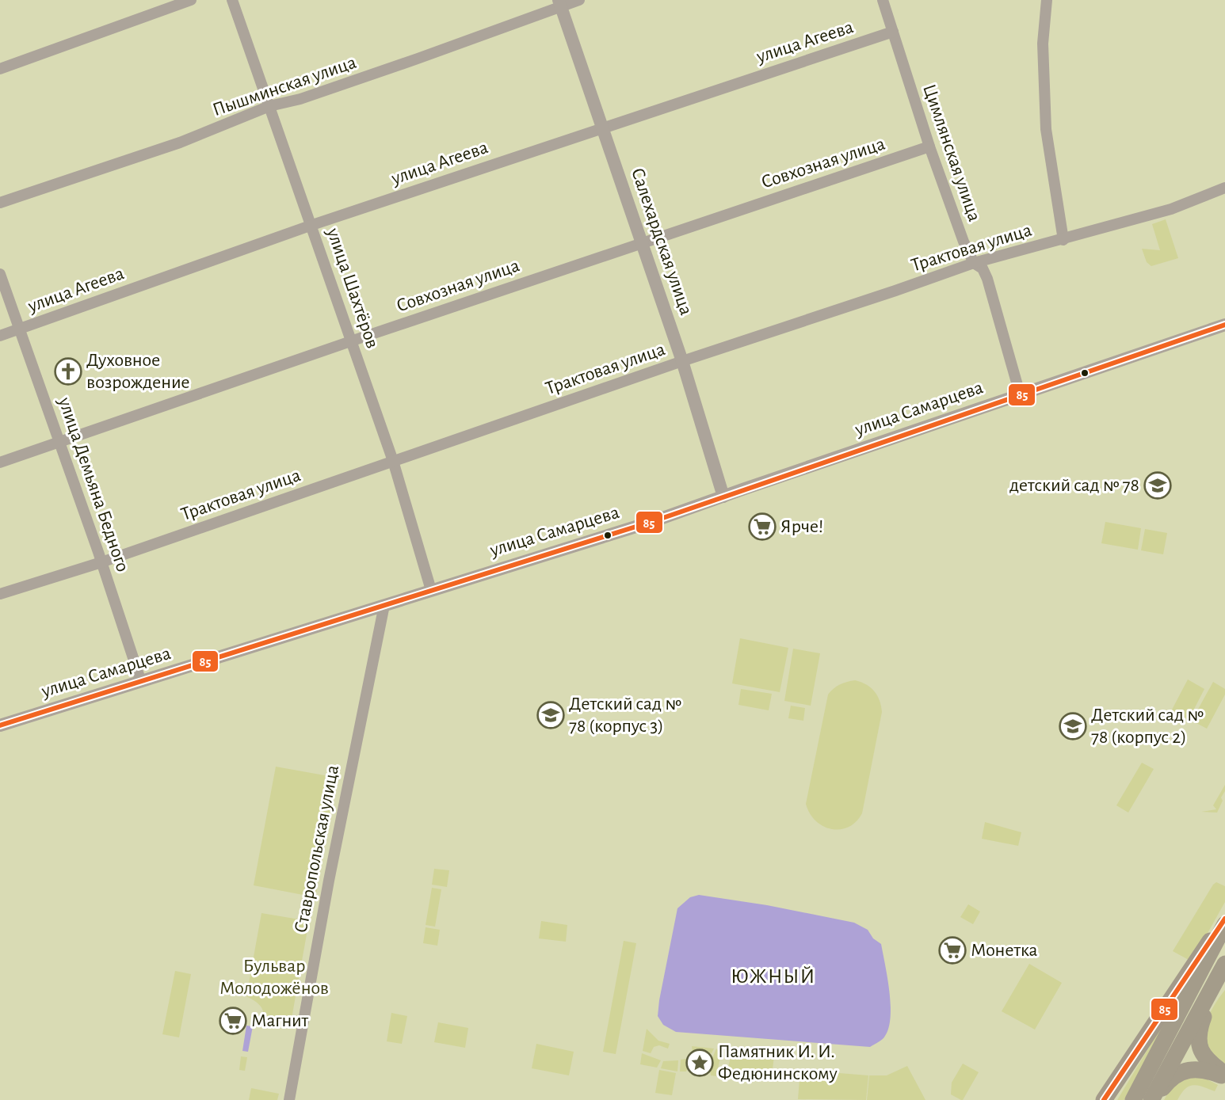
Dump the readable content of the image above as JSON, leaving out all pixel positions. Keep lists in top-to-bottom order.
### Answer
{
  "streets": {
    "street": [
      "улица Агеева",
      "Пышминская улица",
      "Цимлянская улица",
      "Совхозная улица",
      "Салехардская улица",
      "Трактовая улица",
      "улица Шахтёров",
      "улица Самарцева",
      "улица Демьяна Бедного",
      "Ставропольская улица"
    ]
  },
  "crossings": [
    ["улица Агеева", "Цимлянская улица"],
    ["улица Агеева", "Салехардская улица"],
    ["улица Агеева", "улица Шахтёров"],
    ["улица Агеева", "улица Демьяна Бедного"],
    ["Пышминская улица", "Салехардская улица"],
    ["Пышминская улица", "улица Шахтёров"],
    ["Цимлянская улица", "Совхозная улица"],
    ["Цимлянская улица", "Трактовая улица"],
    ["Цимлянская улица", "улица Самарцева"],
    ["Совхозная улица", "Салехардская улица"],
    ["Совхозная улица", "улица Шахтёров"],
    ["Совхозная улица", "улица Демьяна Бедного"],
    ["Салехардская улица", "Трактовая улица"],
    ["Салехардская улица", "улица Самарцева"],
    ["Трактовая улица", "улица Шахтёров"],
    ["Трактовая улица", "улица Демьяна Бедного"],
    ["улица Шахтёров", "улица Самарцева"],
    ["улица Самарцева", "улица Демьяна Бедного"],
    ["улица Самарцева", "Ставропольская улица"]
  ],
  "districts": ["ЮЖНЫЙ"],
  "parks": ["Бульвар Молодожёнов"],
  "places": {
    "church": ["Духовное возрождение"],
    "school or university": ["детский сад № 78", "Детский сад № 78 (корпус 3)", "Детский сад № 78 (корпус 2)"],
    "supermarket": ["Ярче!", "Монетка", "Магнит"],
    "place": ["Памятник И. И. Федюнинскому"]
  },
  "lines": ["transit line 85"]
}
